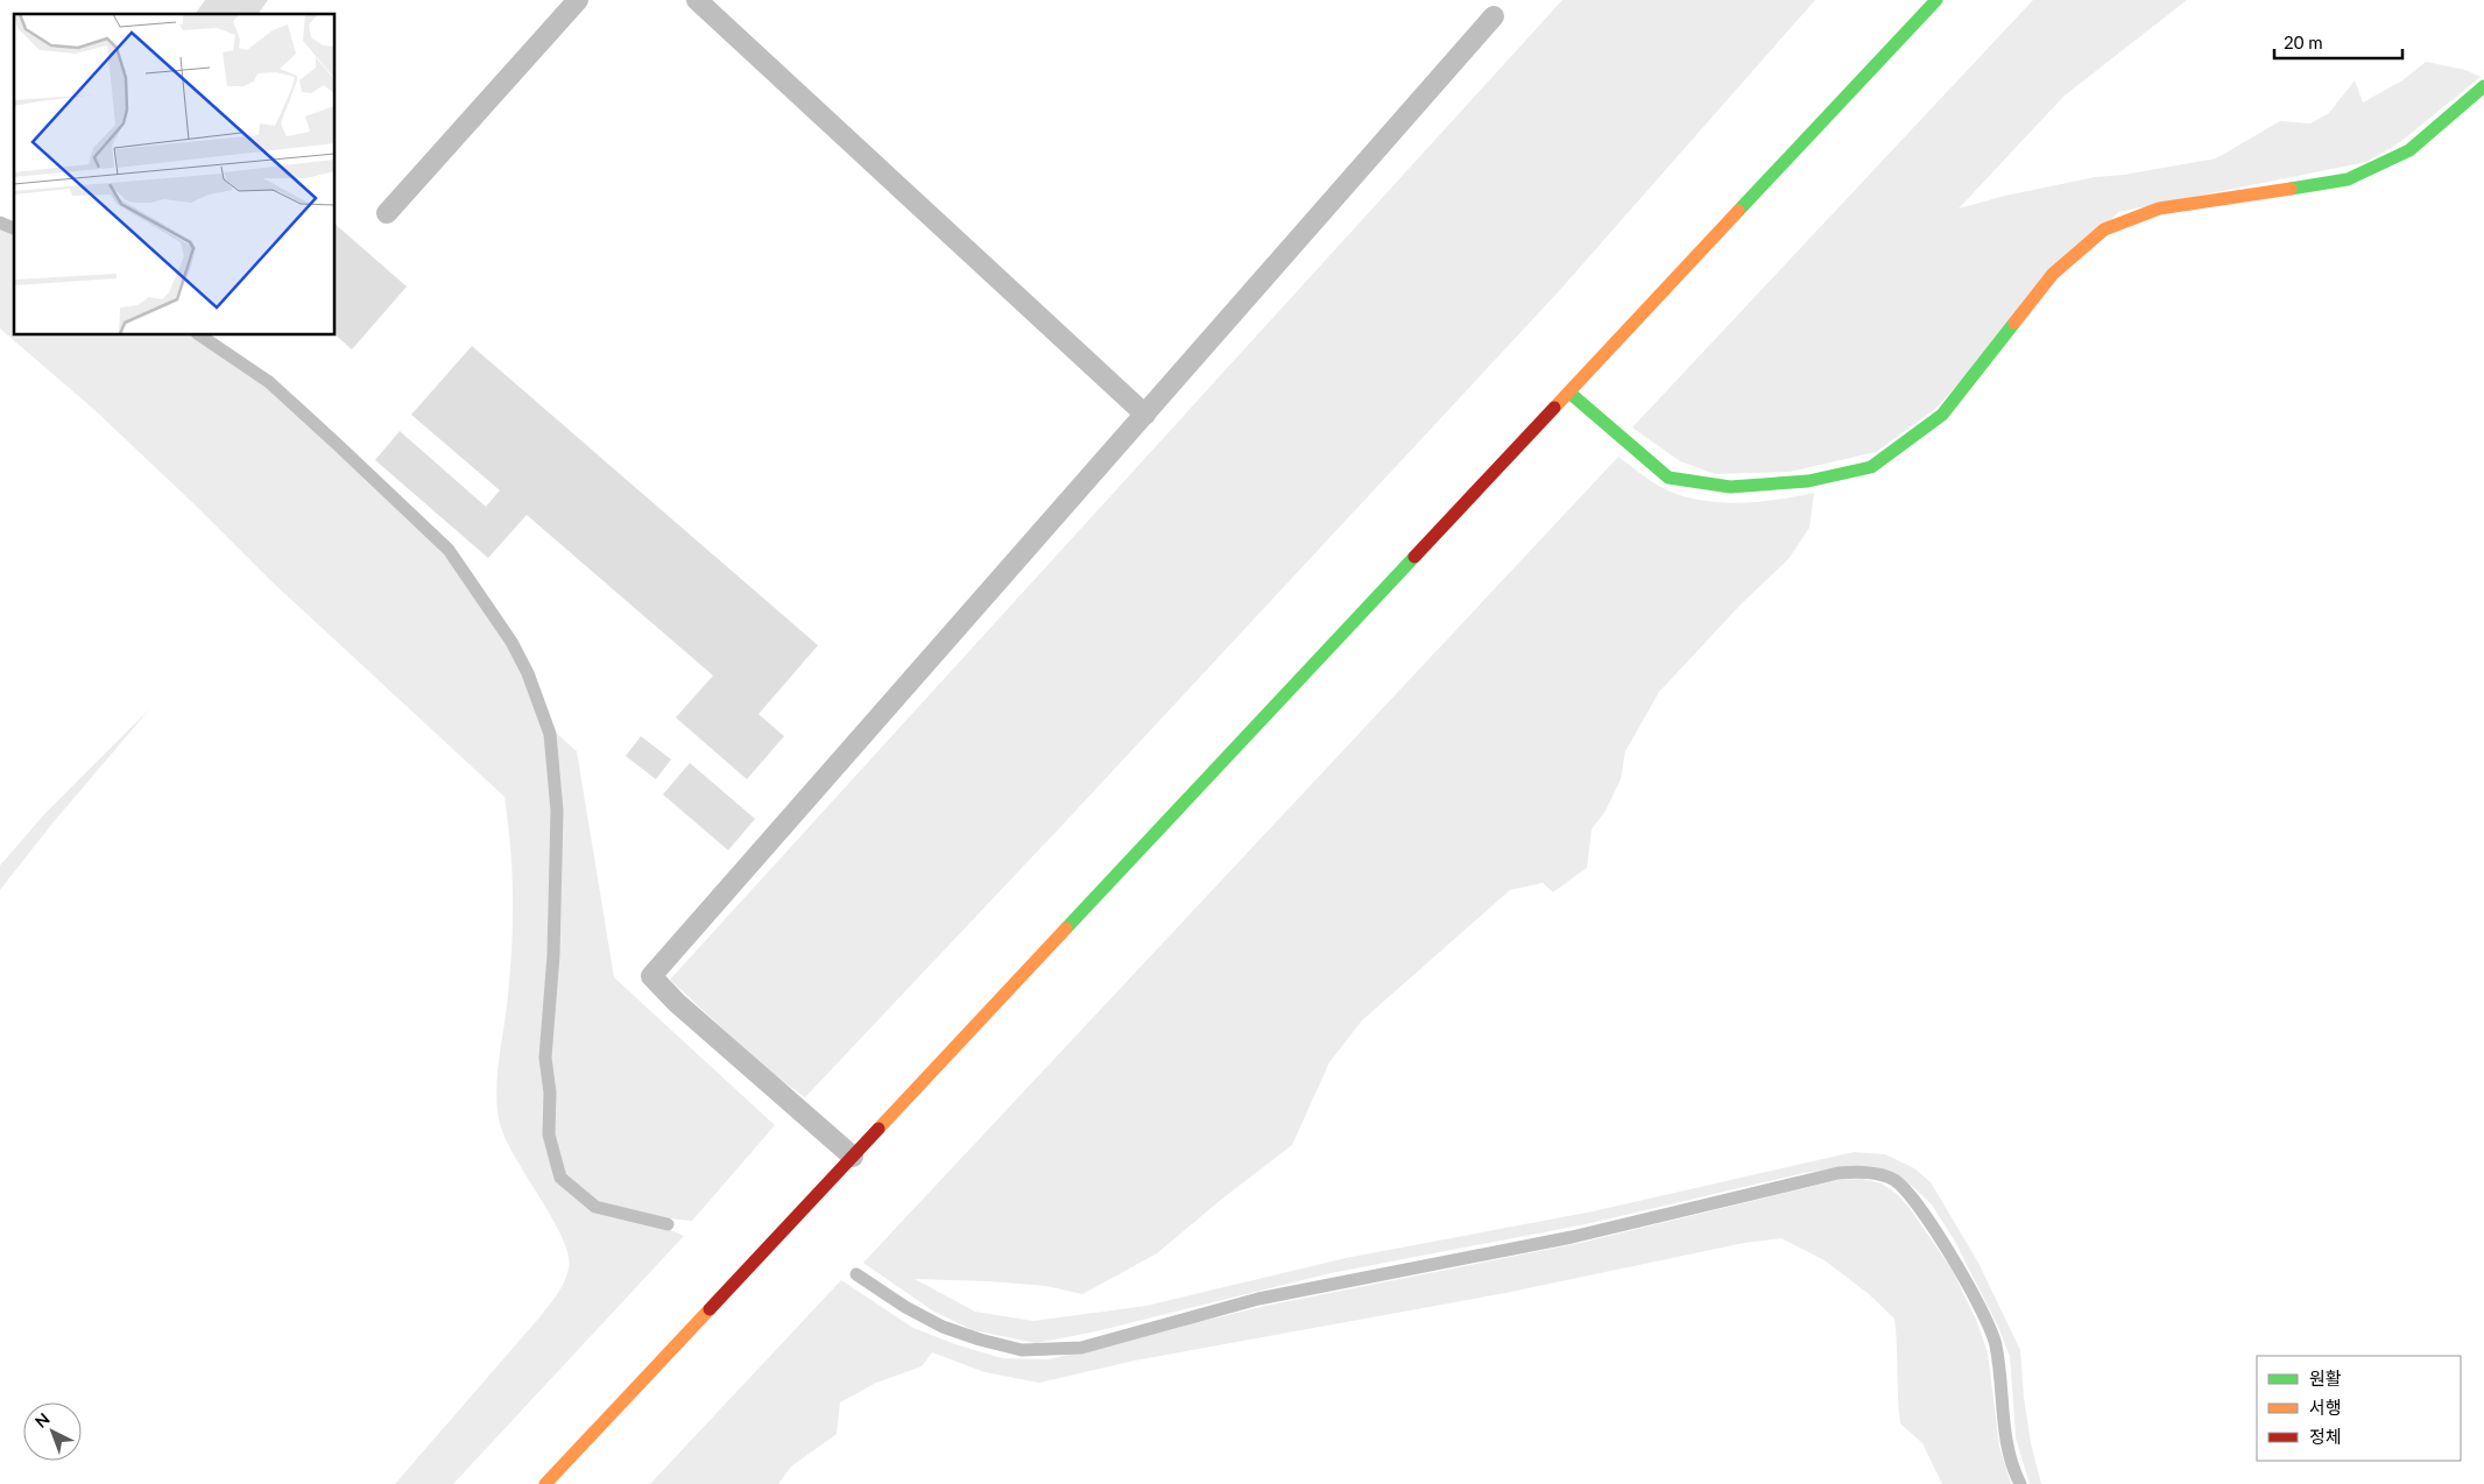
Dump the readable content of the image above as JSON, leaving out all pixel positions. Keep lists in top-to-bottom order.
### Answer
{
  "legend": ["원활", "서행", "정체"],
  "scale_bar": "20 m",
  "north": "top left"
}
